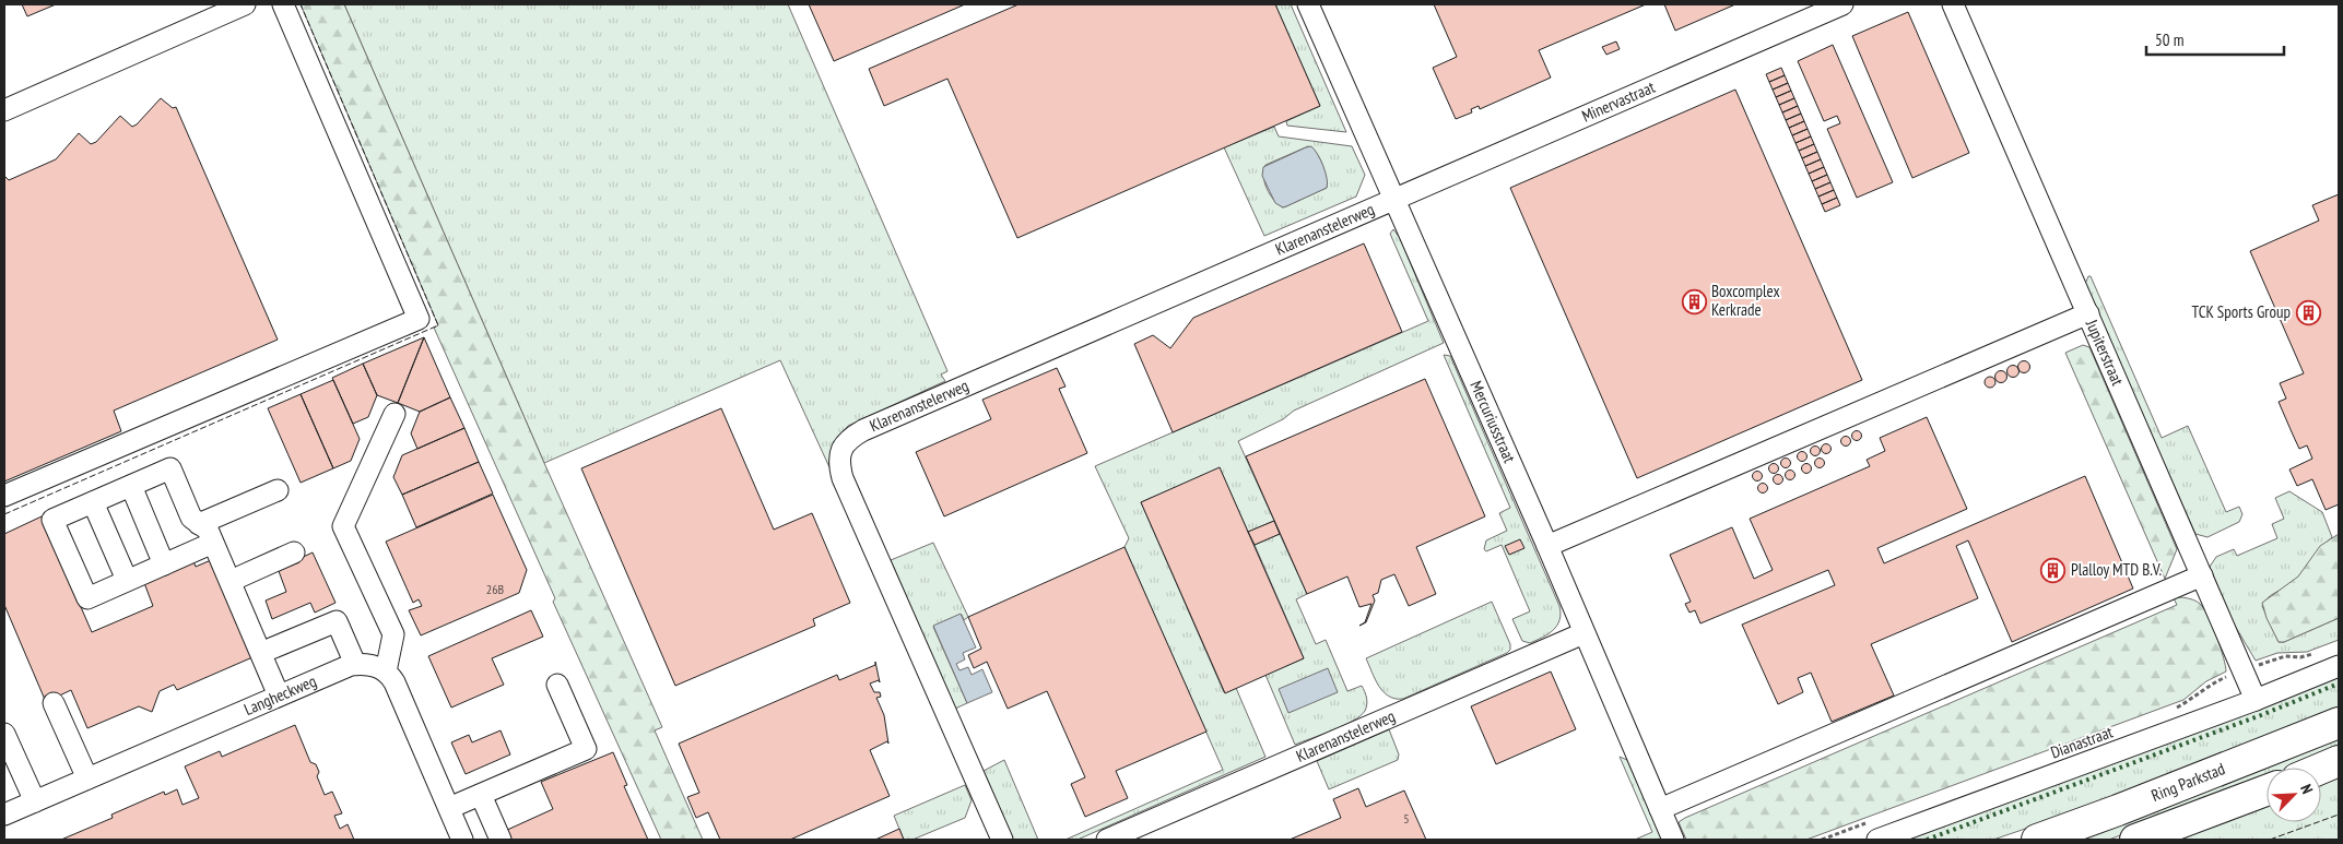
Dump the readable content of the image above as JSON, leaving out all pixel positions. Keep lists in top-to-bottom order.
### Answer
{
  "streets": {
    "highway": ["Ring Parkstad"],
    "street": [
      "Minervastraat",
      "Klarenanstelerweg",
      "Jupiterstraat",
      "Mercuriusstraat",
      "Langheckweg",
      "Dianastraat"
    ]
  },
  "crossings": [
    ["Minervastraat", "Klarenanstelerweg"],
    ["Minervastraat", "Mercuriusstraat"],
    ["Klarenanstelerweg", "Mercuriusstraat"],
    ["Jupiterstraat", "Dianastraat"]
  ],
  "places": {
    "building": ["Boxcomplex Kerkrade", "TCK Sports Group", "Plalloy MTD B.V."]
  },
  "house_numbers": ["26B", "5"],
  "scale_bar": "50 m",
  "north": "top right"
}
